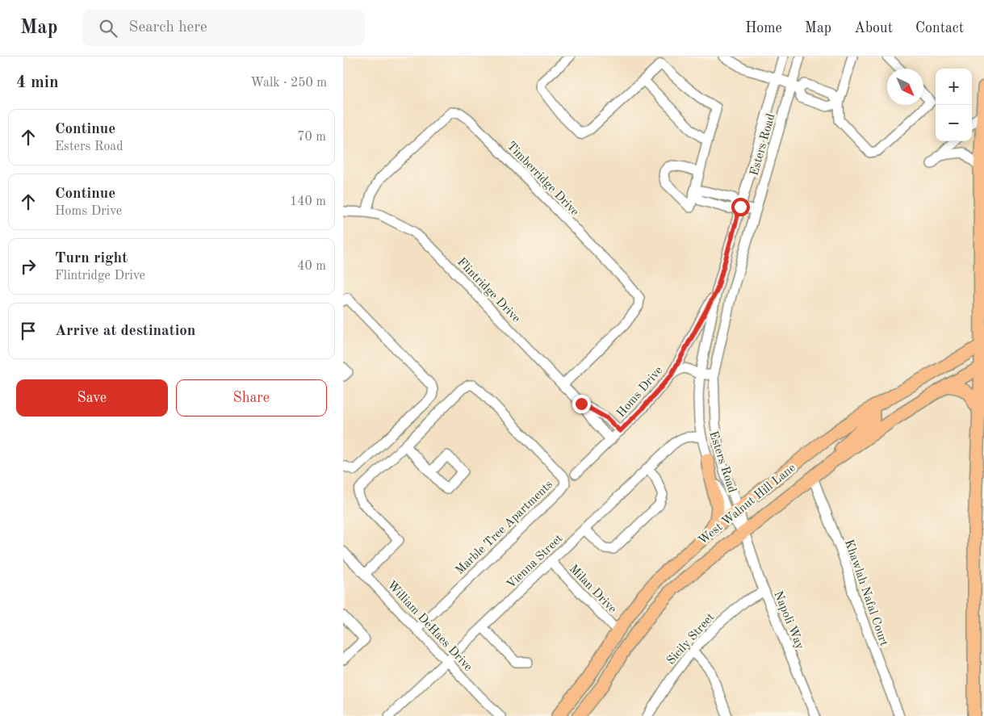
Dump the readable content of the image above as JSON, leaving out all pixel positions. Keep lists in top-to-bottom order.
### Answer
{
  "streets": {
    "main road": ["West Walnut Hill Lane"],
    "street": [
      "Esters Road",
      "Timberridge Drive",
      "Flintridge Drive",
      "Homs Drive",
      "Marble Tree Apartments",
      "Vienna Street",
      "Milan Drive",
      "Khawlah Nafal Court",
      "Napoli Way",
      "William DeHaes Drive",
      "Sicily Street"
    ]
  },
  "crossings": [
    ["Esters Road", "Homs Drive"],
    ["Esters Road", "West Walnut Hill Lane"],
    ["Esters Road", "Vienna Street"],
    ["Esters Road", "Napoli Way"],
    ["Timberridge Drive", "Flintridge Drive"],
    ["Flintridge Drive", "Homs Drive"],
    ["West Walnut Hill Lane", "Milan Drive"],
    ["West Walnut Hill Lane", "Khawlah Nafal Court"],
    ["West Walnut Hill Lane", "Napoli Way"],
    ["Marble Tree Apartments", "William DeHaes Drive"],
    ["Vienna Street", "Milan Drive"],
    ["Vienna Street", "William DeHaes Drive"],
    ["Napoli Way", "Sicily Street"]
  ],
  "north": "bottom right",
  "page": {
    "header": "Map",
    "search": "Search here",
    "nav": [
      "Home",
      "Map",
      "About",
      "Contact"
    ],
    "heading": ["4 min", "Walk · 250 m"],
    "map_buttons": ["+", "−"],
    "list": [
      ["Continue", "Esters Road", "70 m"],
      ["Continue", "Homs Drive", "140 m"],
      ["Turn right", "Flintridge Drive", "40 m"],
      "Arrive at destination"
    ],
    "buttons": ["Save", "Share"]
  }
}
